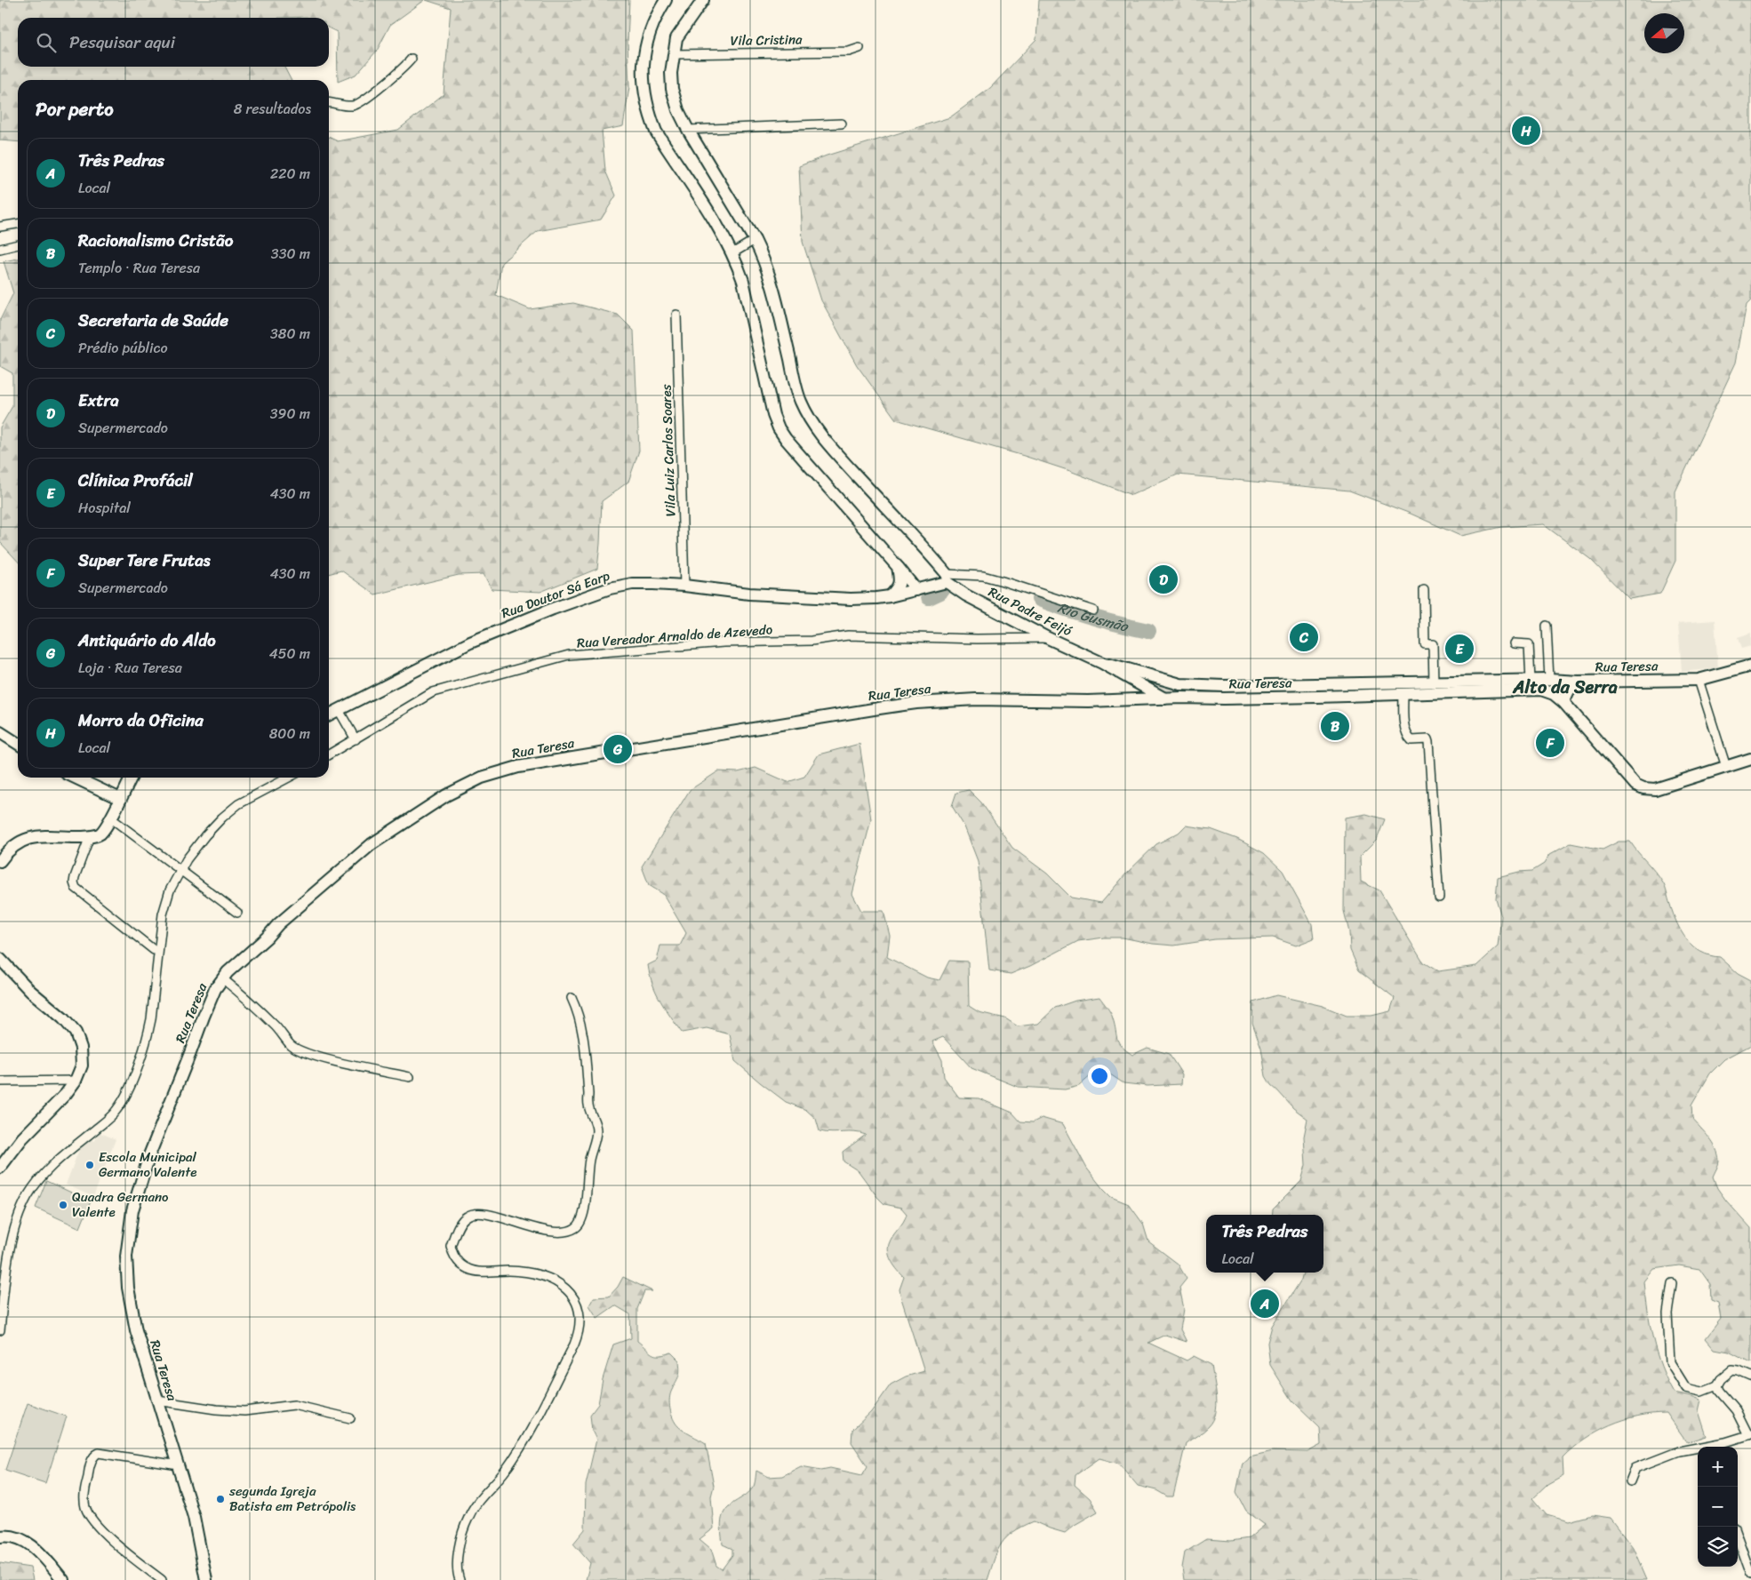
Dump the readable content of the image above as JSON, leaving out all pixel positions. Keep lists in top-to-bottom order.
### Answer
{
  "streets": {
    "main road": ["Rua Doutor Sá Earp", "Rua Padre Feijó", "Rua Teresa"],
    "street": ["Vila Cristina", "Vila Luiz Carlos Soares", "Rua Vereador Arnaldo de Azevedo"]
  },
  "crossings": [
    ["Vila Cristina", "Rua Padre Feijó"],
    ["Vila Luiz Carlos Soares", "Rua Doutor Sá Earp"],
    ["Rua Doutor Sá Earp", "Rua Padre Feijó"],
    ["Rua Padre Feijó", "Rua Vereador Arnaldo de Azevedo"],
    ["Rua Padre Feijó", "Rua Teresa"]
  ],
  "districts": ["Alto da Serra"],
  "water": ["Rio Gusmão"],
  "places": ["Escola Municipal Germano Valente", "Quadra Germano Valente", "segunda Igreja Batista em Petrópolis"],
  "north": "left",
  "page": {
    "search": "Pesquisar aqui",
    "heading": ["Por perto", "8 resultados"],
    "pins": [
      "H",
      "D",
      "C",
      "E",
      "B",
      "F",
      "G",
      "A"
    ],
    "list": [
      {
        "mark": "A",
        "name": "Três Pedras",
        "note": "Local",
        "value": "220 m"
      },
      {
        "mark": "B",
        "name": "Racionalismo Cristão",
        "note": "Templo · Rua Teresa",
        "value": "330 m"
      },
      {
        "mark": "C",
        "name": "Secretaria de Saúde",
        "note": "Prédio público",
        "value": "380 m"
      },
      {
        "mark": "D",
        "name": "Extra",
        "note": "Supermercado",
        "value": "390 m"
      },
      {
        "mark": "E",
        "name": "Clínica Profácil",
        "note": "Hospital",
        "value": "430 m"
      },
      {
        "mark": "F",
        "name": "Super Tere Frutas",
        "note": "Supermercado",
        "value": "430 m"
      },
      {
        "mark": "G",
        "name": "Antiquário do Aldo",
        "note": "Loja · Rua Teresa",
        "value": "450 m"
      },
      {
        "mark": "H",
        "name": "Morro da Oficina",
        "note": "Local",
        "value": "800 m"
      }
    ],
    "popup": ["Três Pedras", "Local"],
    "map_buttons": ["+", "−"]
  }
}
